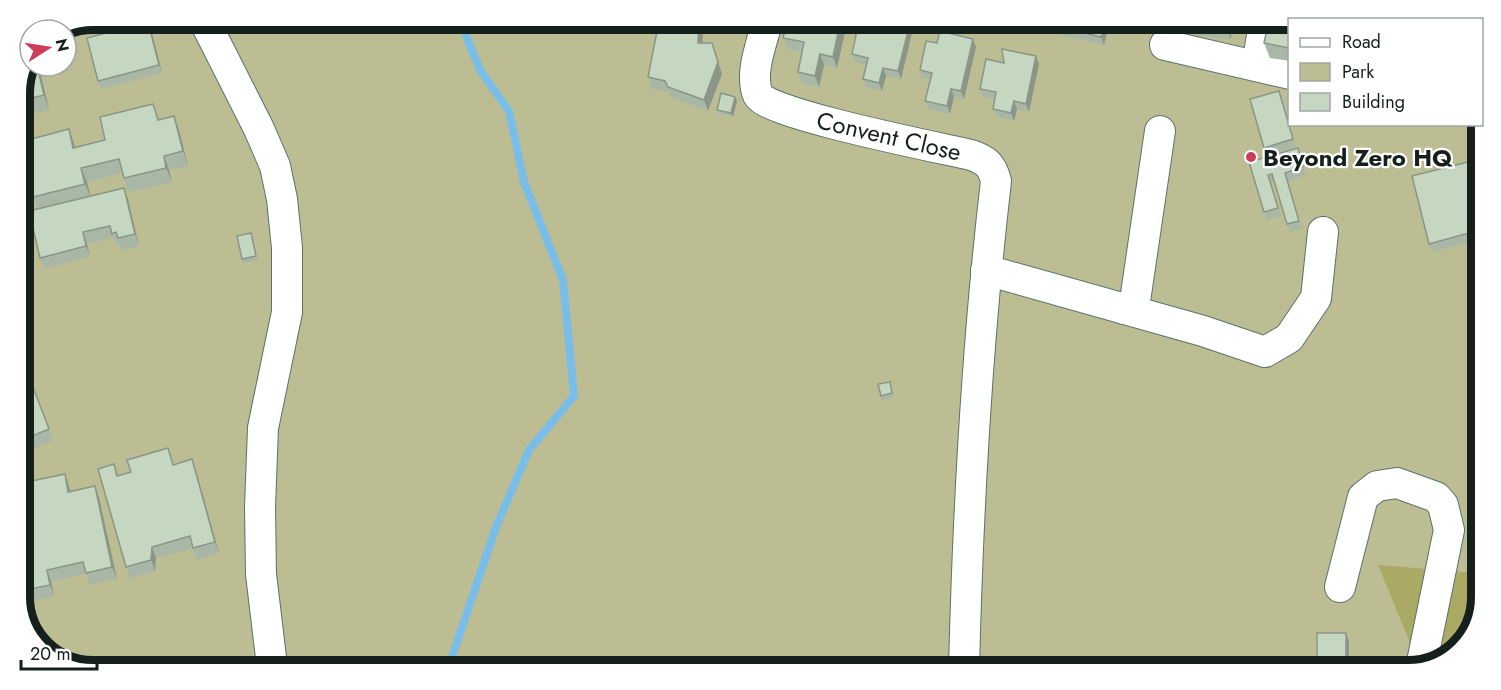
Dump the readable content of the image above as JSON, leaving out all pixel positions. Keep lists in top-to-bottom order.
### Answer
{
  "streets": {
    "street": ["Convent Close"]
  },
  "places": ["Beyond Zero HQ"],
  "legend": ["Road", "Park", "Building"],
  "scale_bar": "20 m",
  "north": "right"
}
